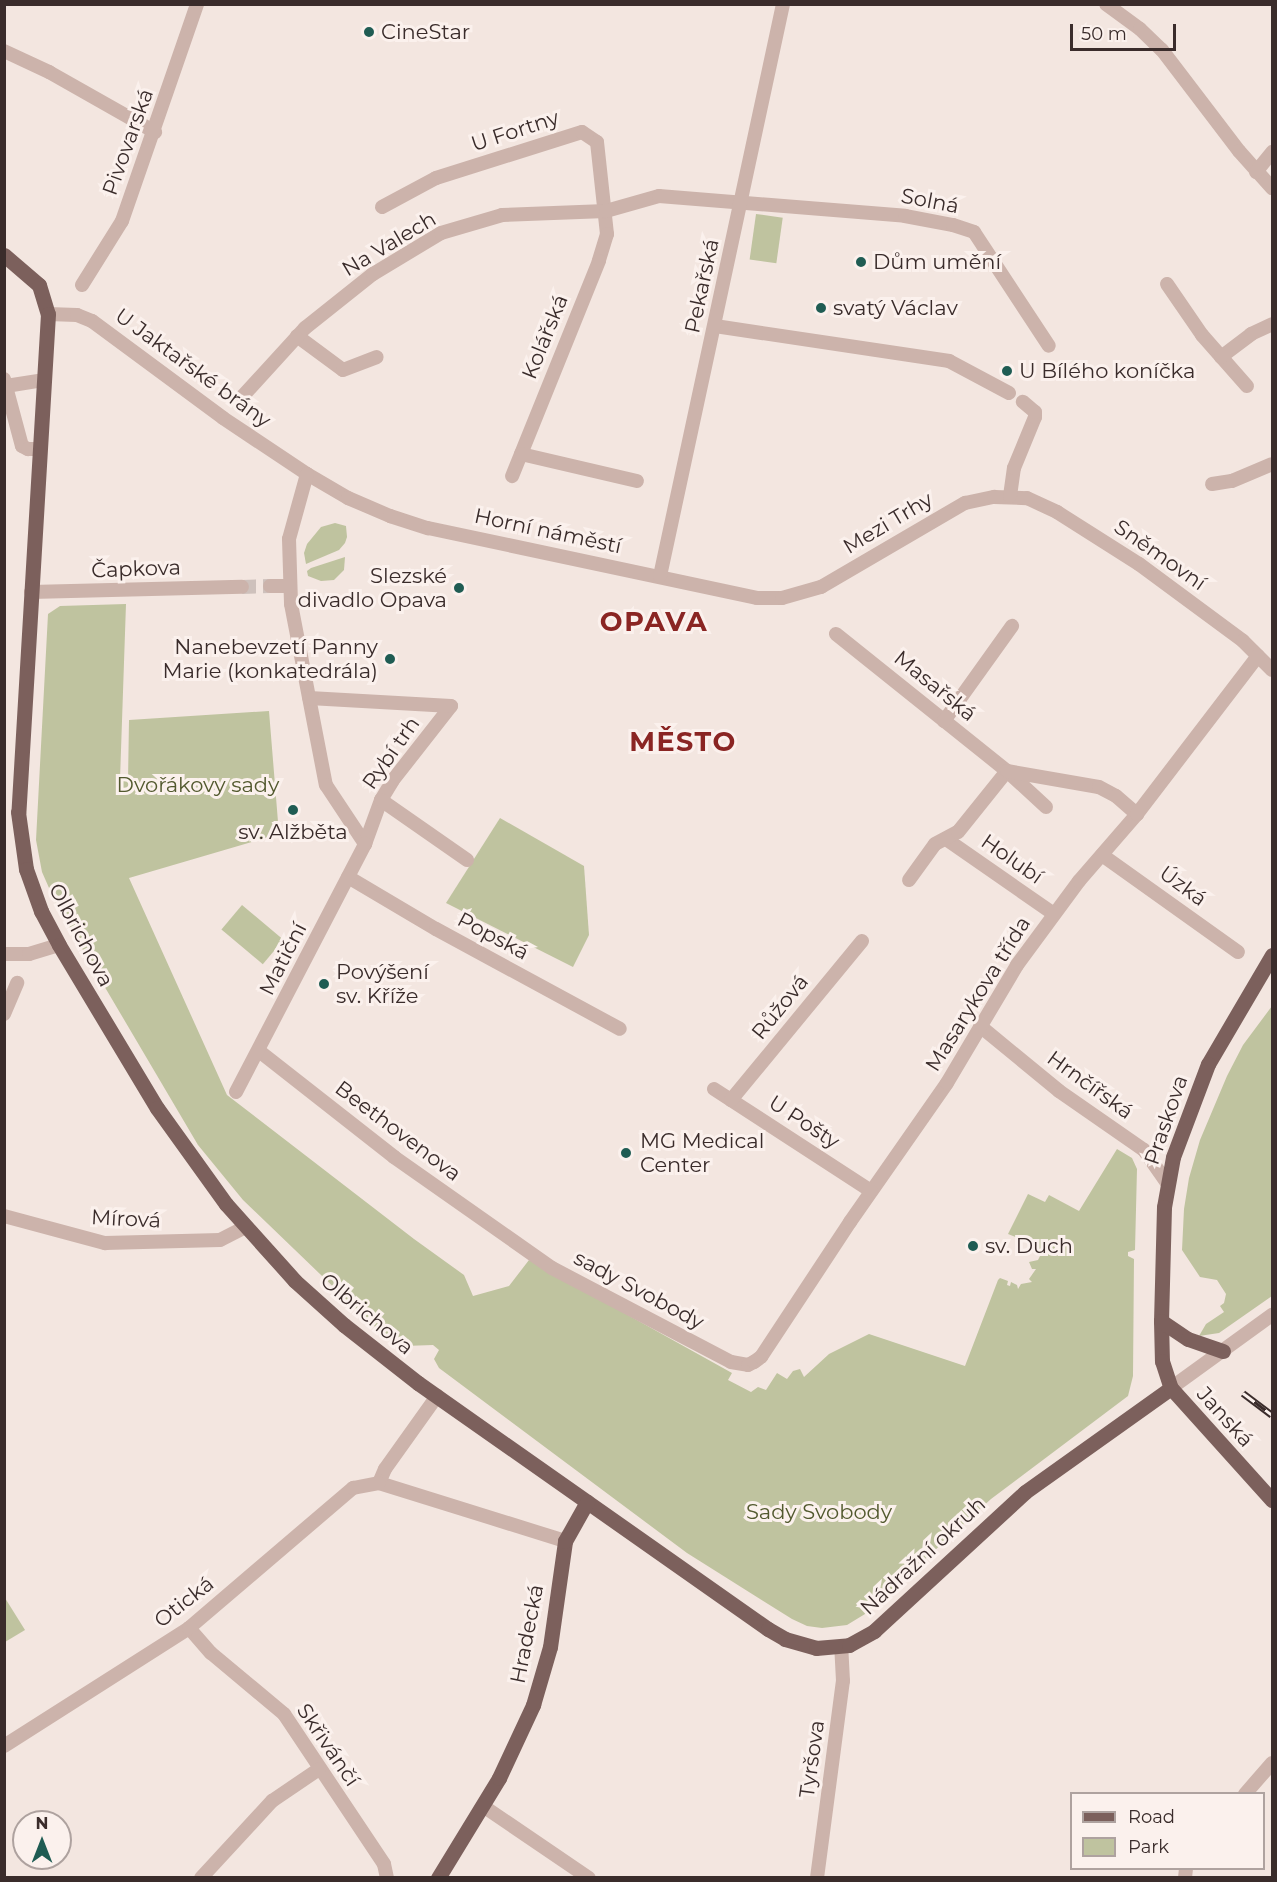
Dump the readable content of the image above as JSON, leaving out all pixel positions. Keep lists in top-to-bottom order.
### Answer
{
  "streets": {
    "main road": [
      "Olbrichova",
      "Praskova",
      "Janská",
      "Nádražní okruh",
      "Hradecká"
    ],
    "street": [
      "U Fortny",
      "Pivovarská",
      "Solná",
      "Na Valech",
      "Pekařská",
      "Kolářská",
      "U Jaktařské brány",
      "Mezi Trhy",
      "Horní náměstí",
      "Sněmovní",
      "Čapkova",
      "Masařská",
      "Rybí trh",
      "Holubí",
      "Úzká",
      "Popská",
      "Matiční",
      "Masarykova třída",
      "Růžová",
      "Hrnčířská",
      "U Pošty",
      "Beethovenova",
      "Mírová",
      "sady Svobody",
      "Otická",
      "Skřivánčí",
      "Tyršova"
    ]
  },
  "crossings": [
    ["U Fortny", "Na Valech"],
    ["U Fortny", "Kolářská"],
    ["Solná", "Na Valech"],
    ["Solná", "Pekařská"],
    ["Na Valech", "Pekařská"],
    ["Na Valech", "Kolářská"],
    ["Pekařská", "Horní náměstí"],
    ["U Jaktařské brány", "Horní náměstí"],
    ["U Jaktařské brány", "Rybí trh"],
    ["U Jaktařské brány", "Olbrichova"],
    ["Mezi Trhy", "Horní náměstí"],
    ["Mezi Trhy", "Sněmovní"],
    ["Horní náměstí", "Rybí trh"],
    ["Sněmovní", "Masarykova třída"],
    ["Čapkova", "Olbrichova"],
    ["Masařská", "Masarykova třída"],
    ["Rybí trh", "Matiční"],
    ["Holubí", "Masarykova třída"],
    ["Úzká", "Masarykova třída"],
    ["Olbrichova", "Mírová"],
    ["Olbrichova", "Nádražní okruh"],
    ["Popská", "Matiční"],
    ["Matiční", "Beethovenova"],
    ["Masarykova třída", "Hrnčířská"],
    ["Masarykova třída", "U Pošty"],
    ["Masarykova třída", "sady Svobody"],
    ["Růžová", "U Pošty"],
    ["Hrnčířská", "Praskova"],
    ["Praskova", "Janská"],
    ["Praskova", "Nádražní okruh"],
    ["Beethovenova", "sady Svobody"],
    ["Janská", "Nádražní okruh"],
    ["Nádražní okruh", "Hradecká"],
    ["Nádražní okruh", "Tyršova"],
    ["Otická", "Skřivánčí"]
  ],
  "districts": ["OPAVA", "MĚSTO"],
  "parks": ["Dvořákovy sady", "Sady Svobody"],
  "places": [
    "CineStar",
    "Dům umění",
    "svatý Václav",
    "U Bílého koníčka",
    "Slezské divadlo Opava",
    "Nanebevzetí Panny Marie (konkatedrála)",
    "sv. Alžběta",
    "Povýšení sv. Kříže",
    "MG Medical Center",
    "sv. Duch"
  ],
  "legend": ["Road", "Park"],
  "scale_bar": "50 m",
  "north": "top"
}
